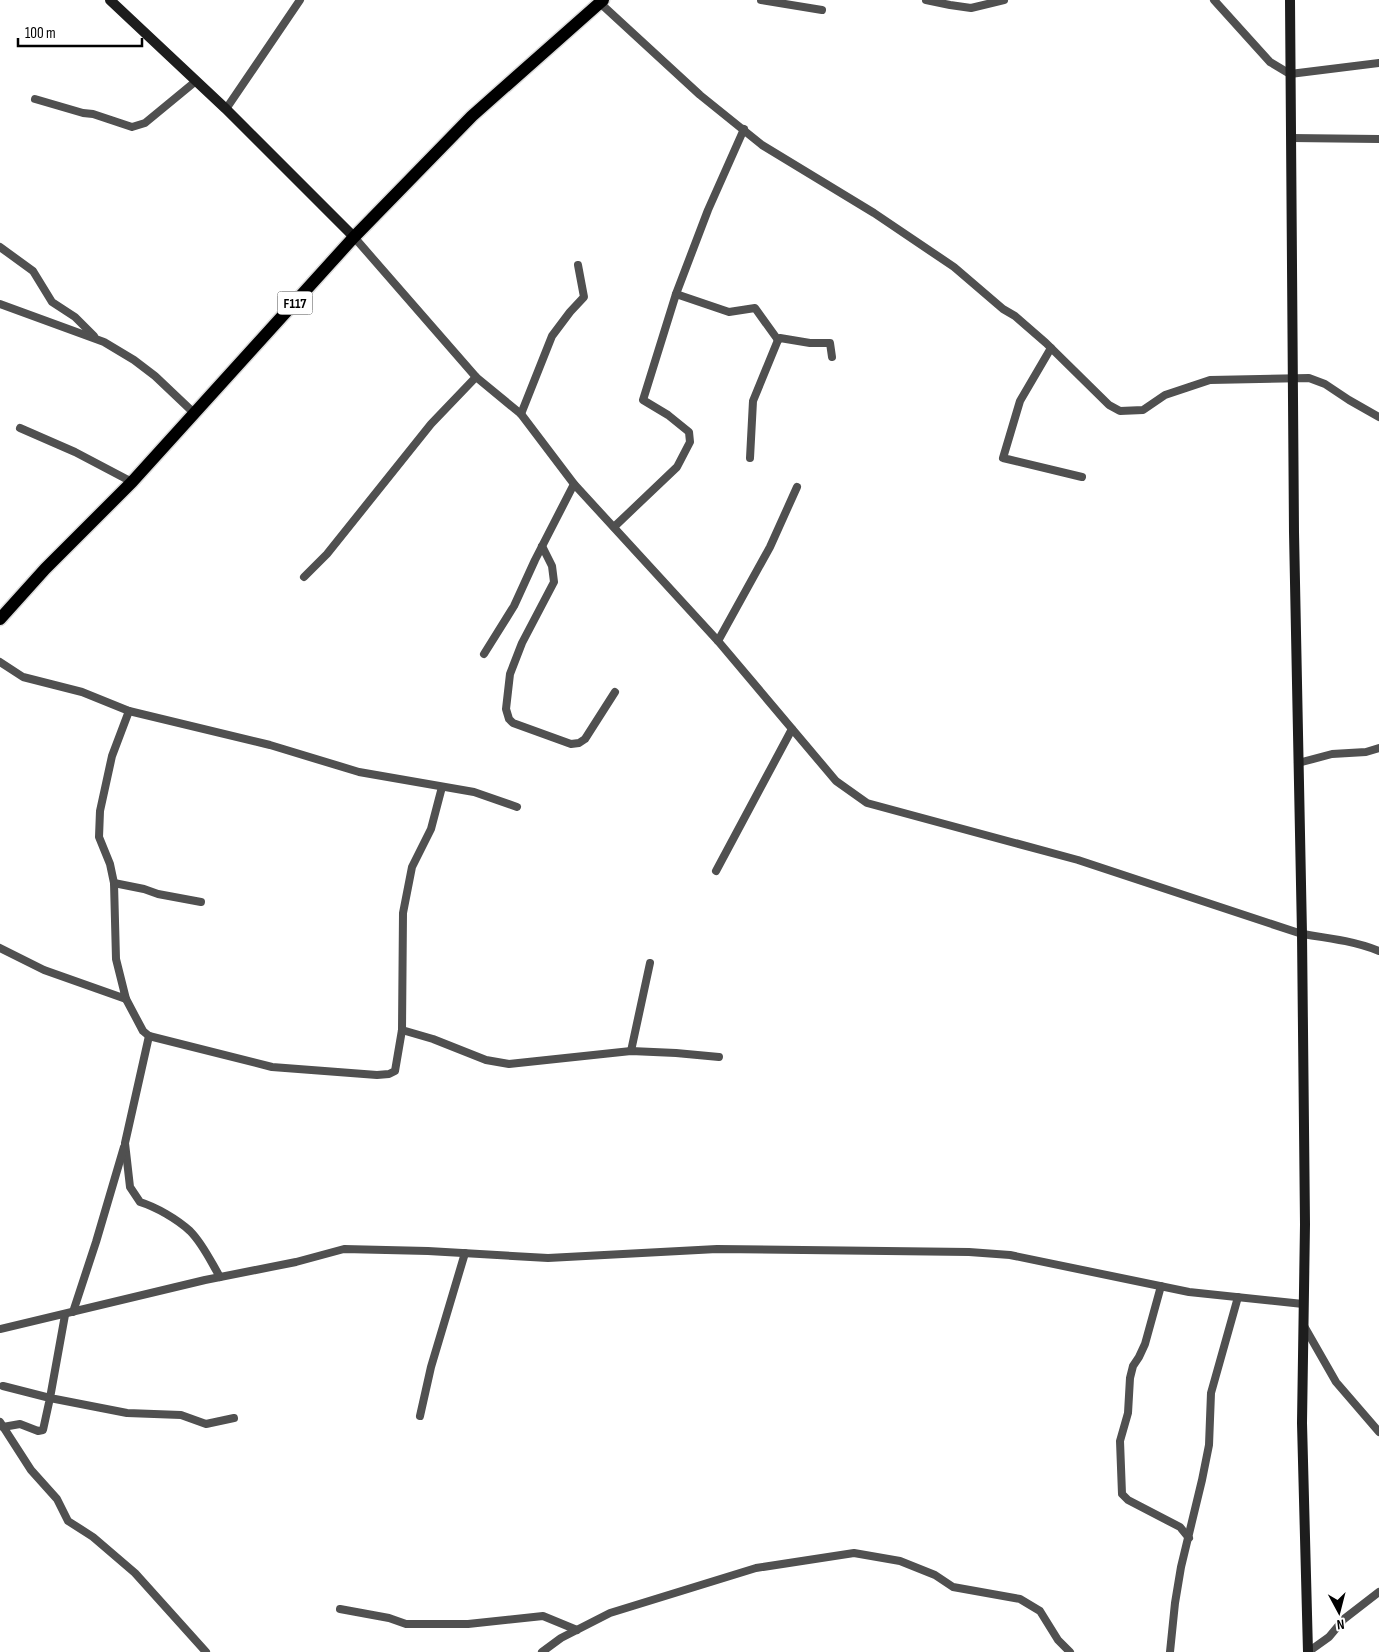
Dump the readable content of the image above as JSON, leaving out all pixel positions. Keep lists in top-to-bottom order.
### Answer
{
  "streets": {
    "main road": ["F117"]
  },
  "scale_bar": "100 m",
  "north": "bottom"
}
